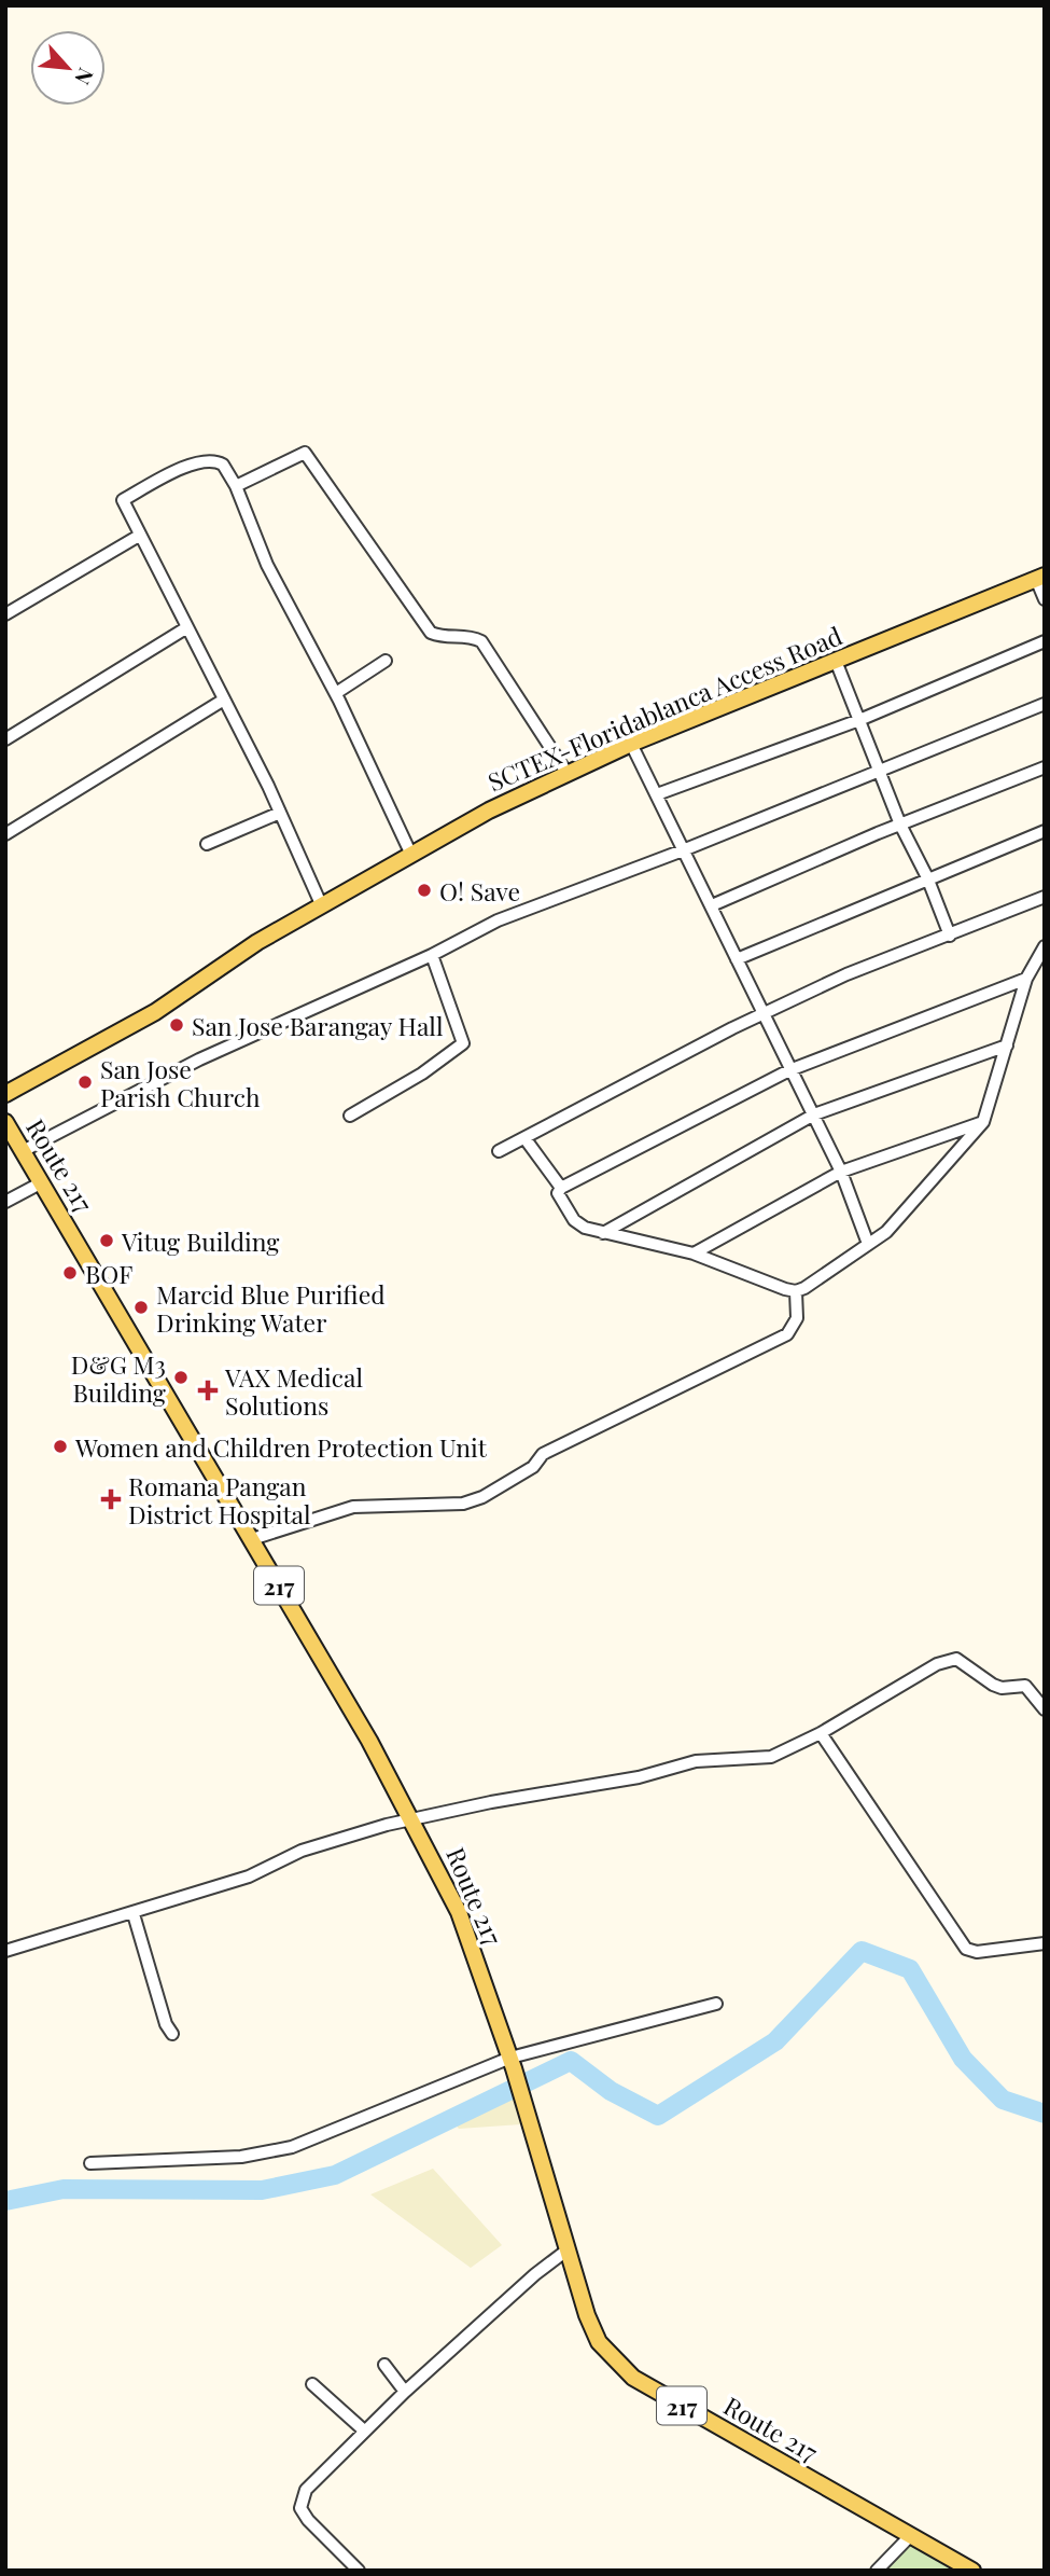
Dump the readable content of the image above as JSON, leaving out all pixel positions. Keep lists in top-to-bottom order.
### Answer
{
  "streets": {
    "main road": ["SCTEX-Floridablanca Access Road", "Route 217", "217"]
  },
  "places": {
    "other": [
      "O! Save",
      "San Jose Barangay Hall",
      "San Jose Parish Church",
      "Vitug Building",
      "BOF",
      "Marcid Blue Purified Drinking Water",
      "D&G M3 Building",
      "Women and Children Protection Unit"
    ],
    "health": ["VAX Medical Solutions", "Romana Pangan District Hospital"]
  },
  "north": "bottom right"
}
